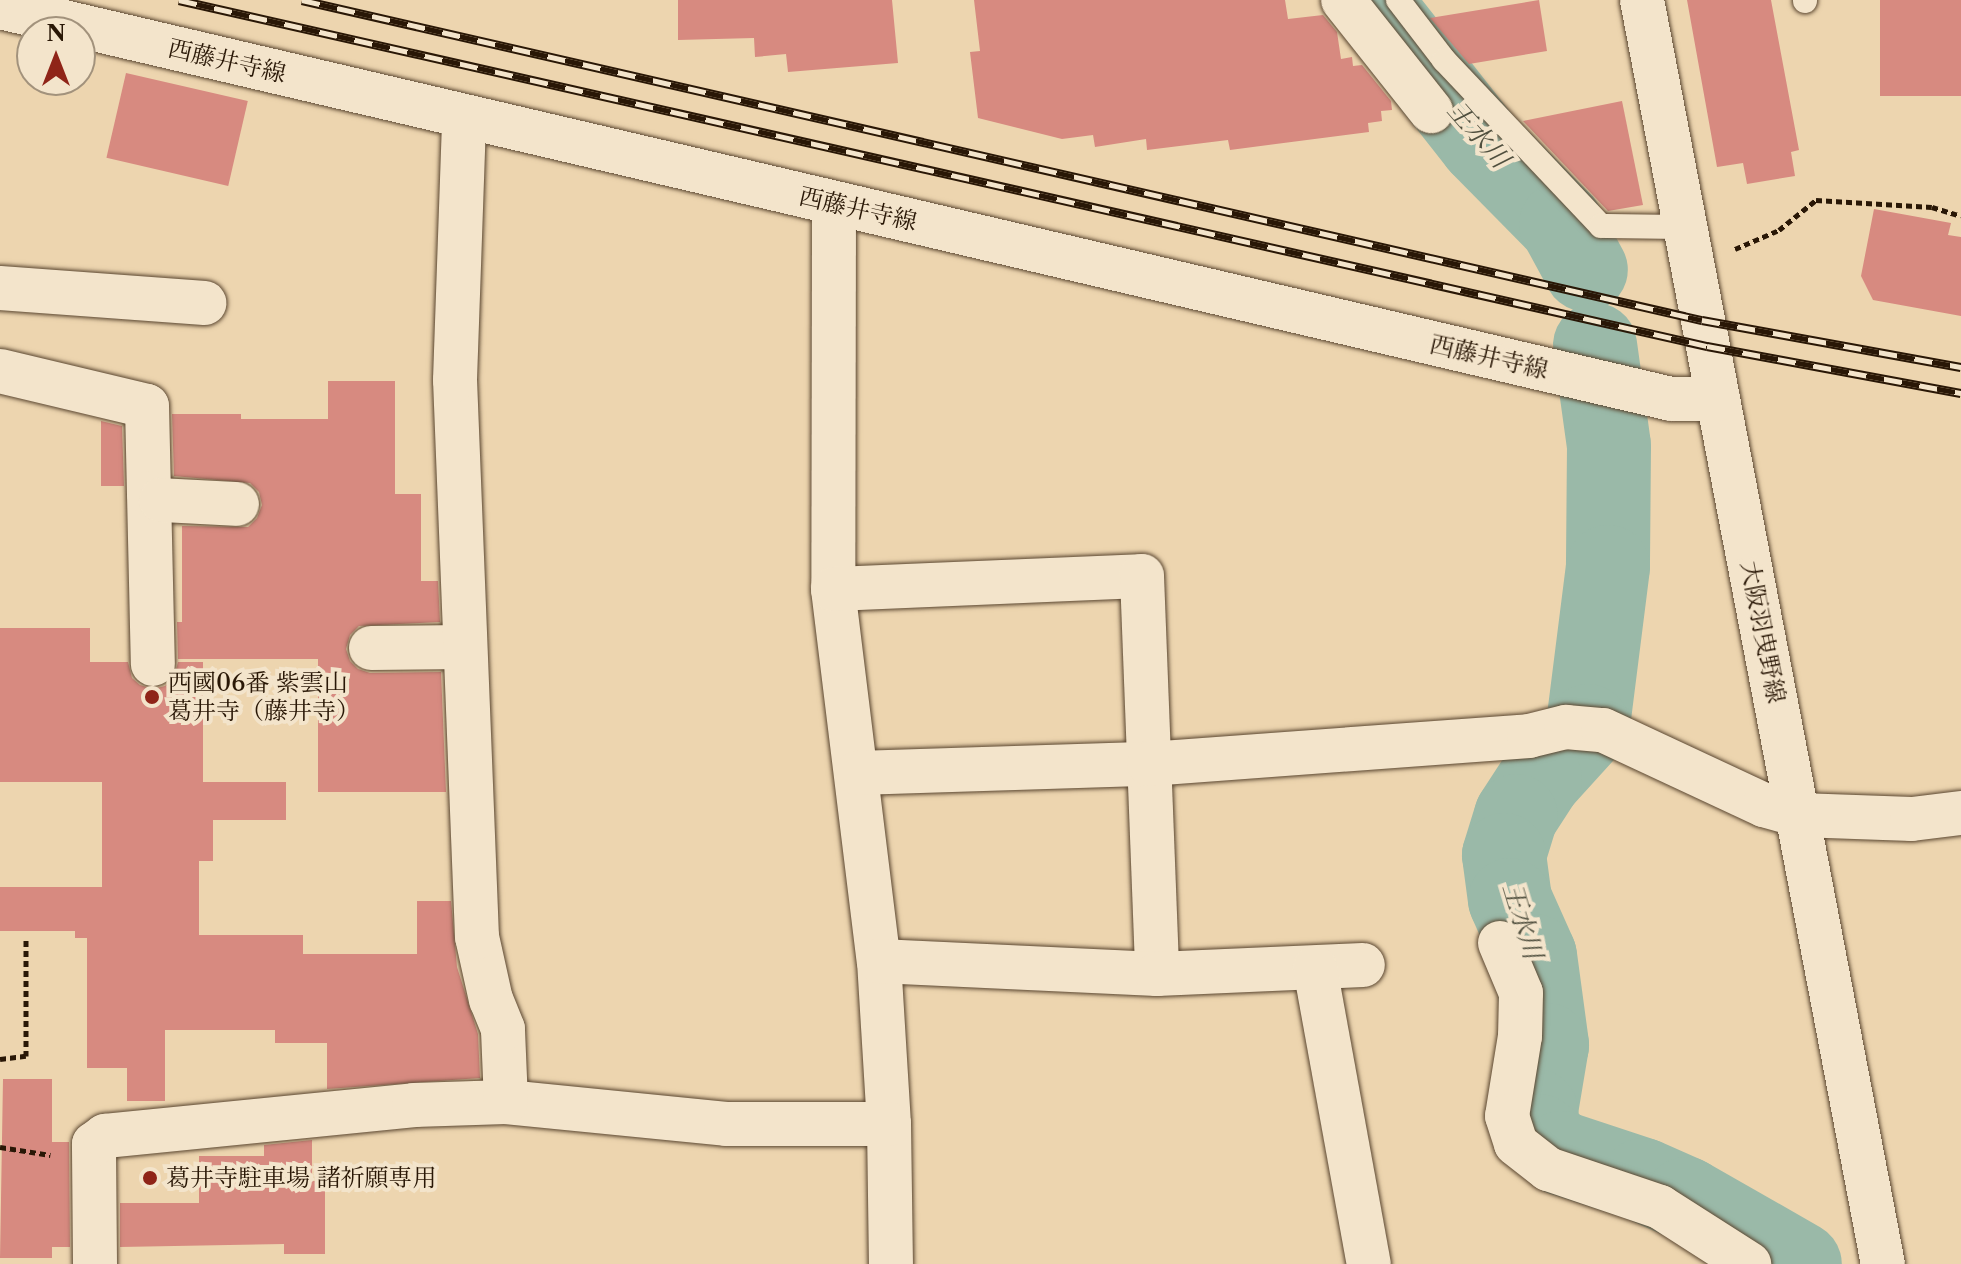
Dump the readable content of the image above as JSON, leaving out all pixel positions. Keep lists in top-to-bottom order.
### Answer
{
  "streets": {
    "street": ["西藤井寺線", "大阪羽曳野線"]
  },
  "crossings": [
    ["西藤井寺線", "大阪羽曳野線"]
  ],
  "water": ["王水川"],
  "places": ["西國06番 紫雲山 葛井寺（藤井寺）", "葛井寺駐車場 諸祈願専用"],
  "north": "top"
}
